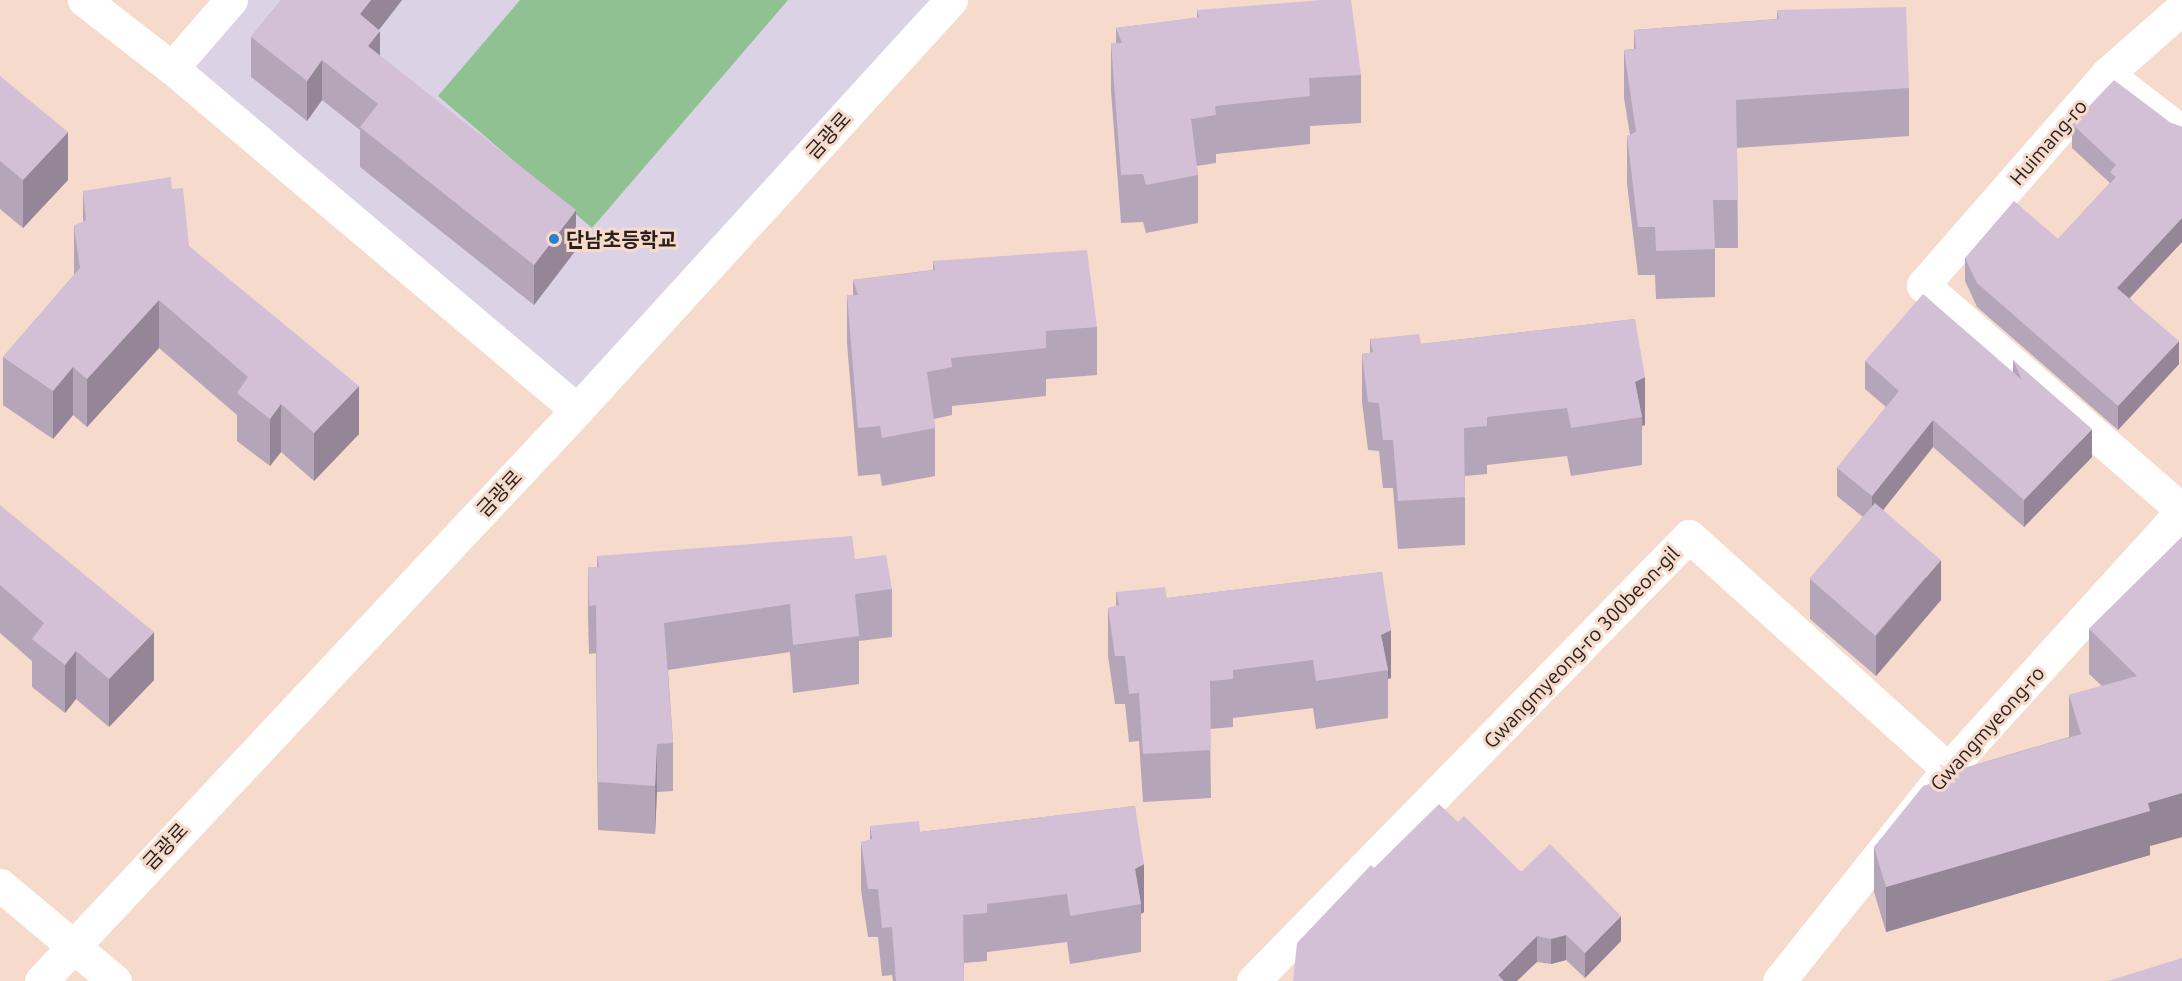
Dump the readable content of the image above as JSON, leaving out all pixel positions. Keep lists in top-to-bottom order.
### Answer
{
  "streets": {
    "street": [
      "금광로",
      "Huimang-ro",
      "Gwangmyeong-ro 300beon-gil",
      "Gwangmyeong-ro"
    ]
  },
  "crossings": [
    ["Huimang-ro", "Gwangmyeong-ro"],
    ["Gwangmyeong-ro 300beon-gil", "Gwangmyeong-ro"]
  ],
  "places": ["단남초등학교"]
}
